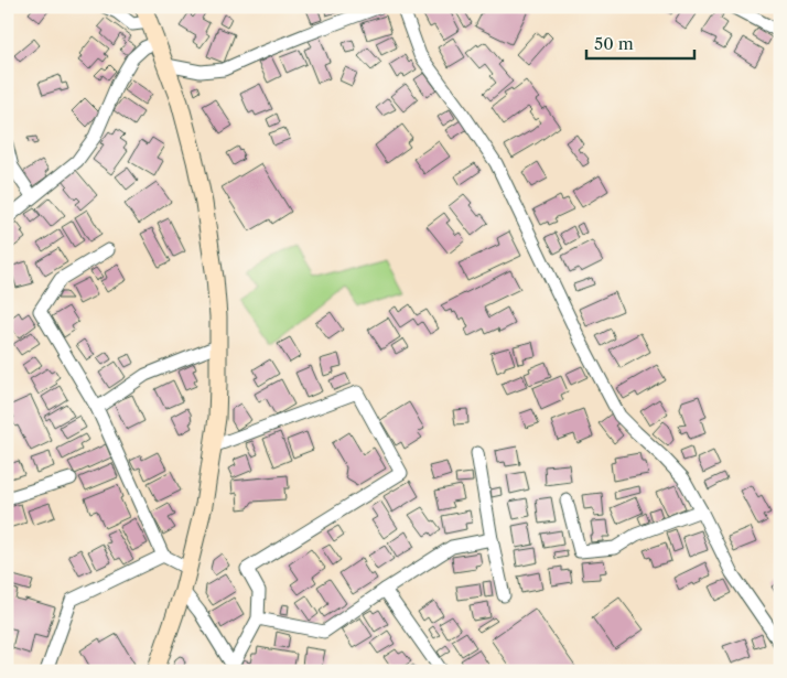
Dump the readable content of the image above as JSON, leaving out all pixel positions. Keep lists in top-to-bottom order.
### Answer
{
  "scale_bar": "50 m"
}
